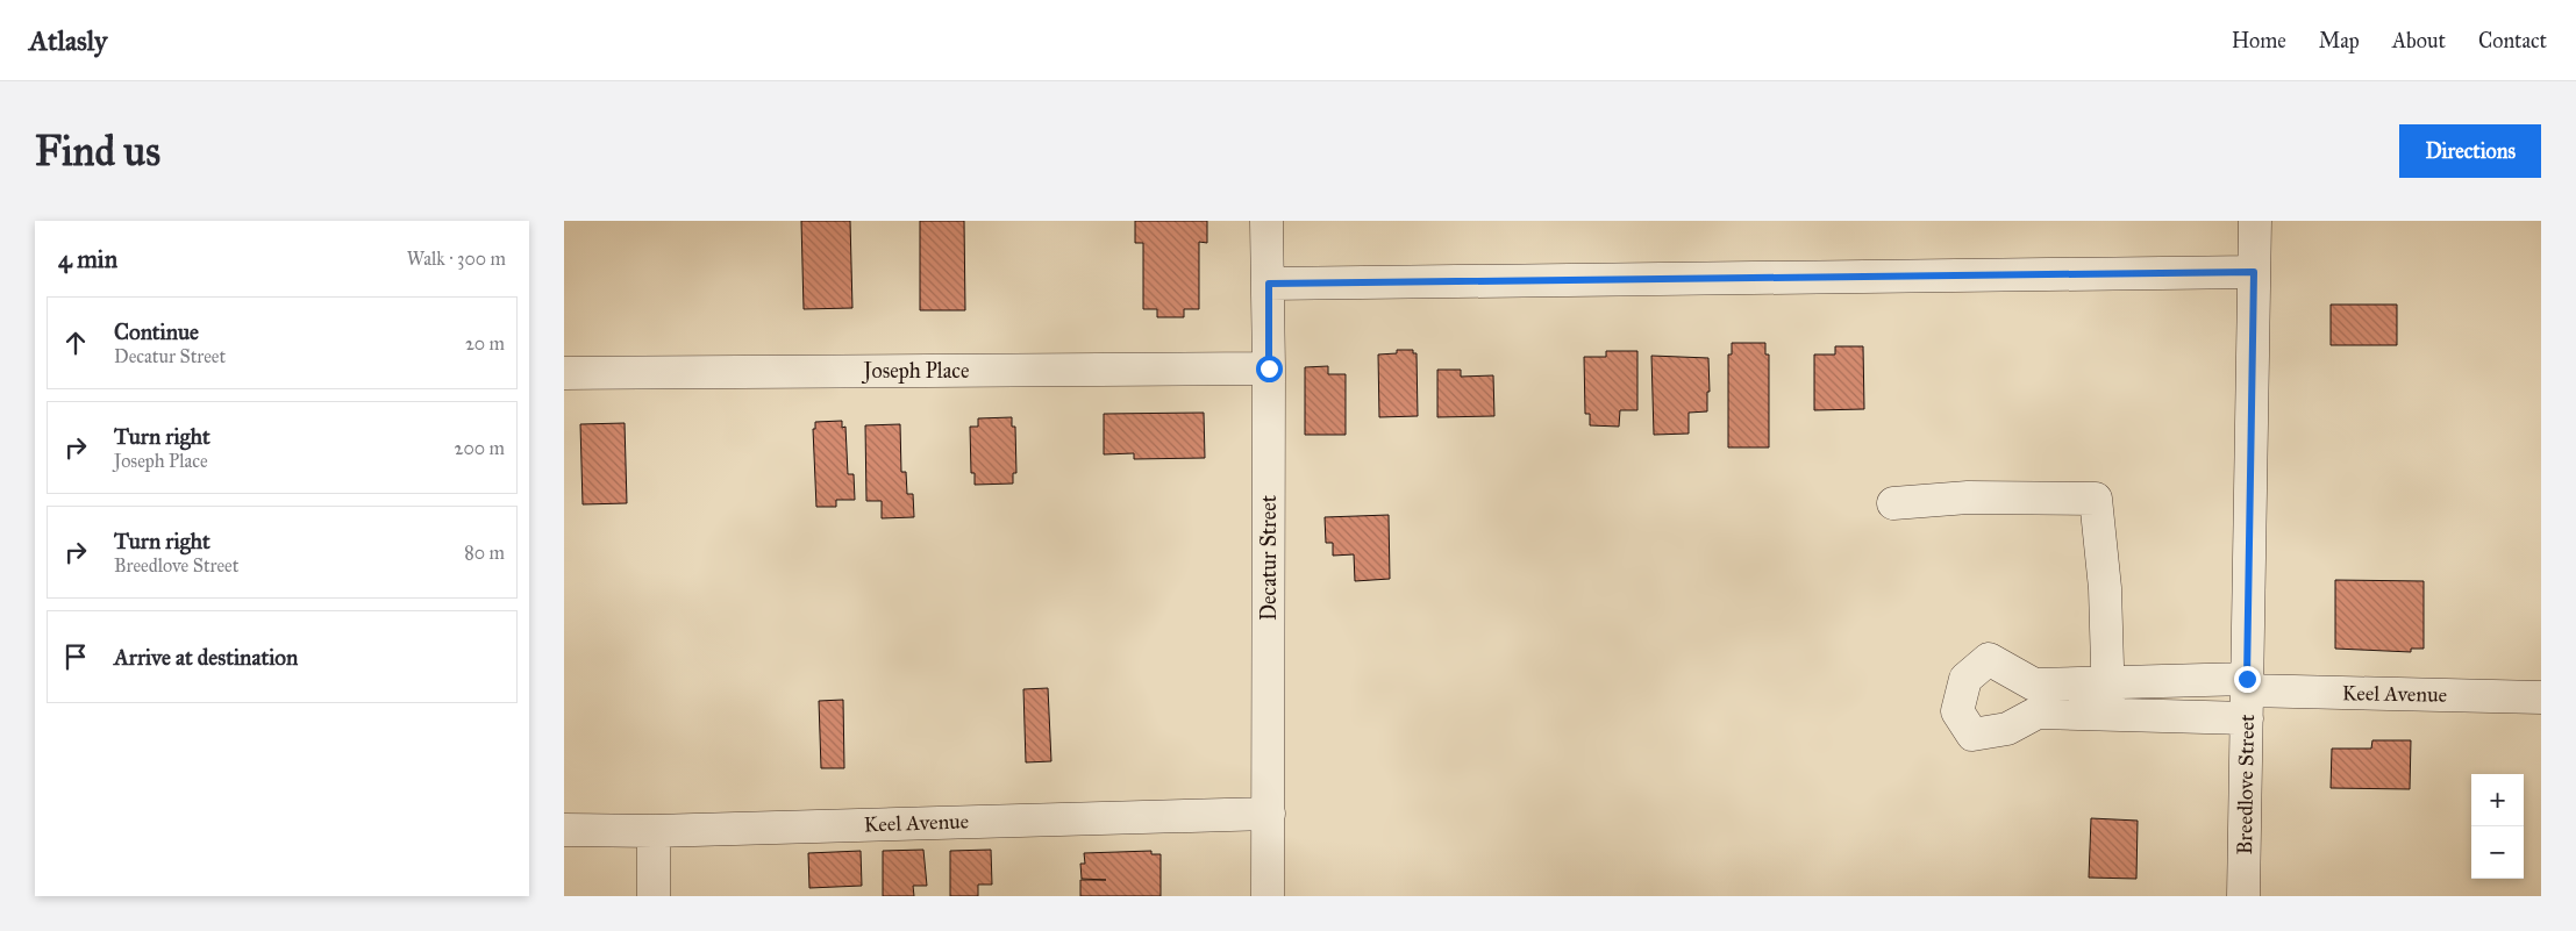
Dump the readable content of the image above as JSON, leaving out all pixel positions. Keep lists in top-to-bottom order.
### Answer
{
  "streets": {
    "street": [
      "Joseph Place",
      "Decatur Street",
      "Keel Avenue",
      "Breedlove Street"
    ]
  },
  "crossings": [
    ["Joseph Place", "Decatur Street"],
    ["Decatur Street", "Keel Avenue"],
    ["Keel Avenue", "Breedlove Street"]
  ],
  "page": {
    "header": "Atlasly",
    "nav": [
      "Home",
      "Map",
      "About",
      "Contact"
    ],
    "buttons": "Directions",
    "title": "Find us",
    "heading": ["4 min", "Walk · 300 m"],
    "list": [
      ["Continue", "Decatur Street", "20 m"],
      ["Turn right", "Joseph Place", "200 m"],
      ["Turn right", "Breedlove Street", "80 m"],
      "Arrive at destination"
    ],
    "map_buttons": ["+", "−"]
  }
}
